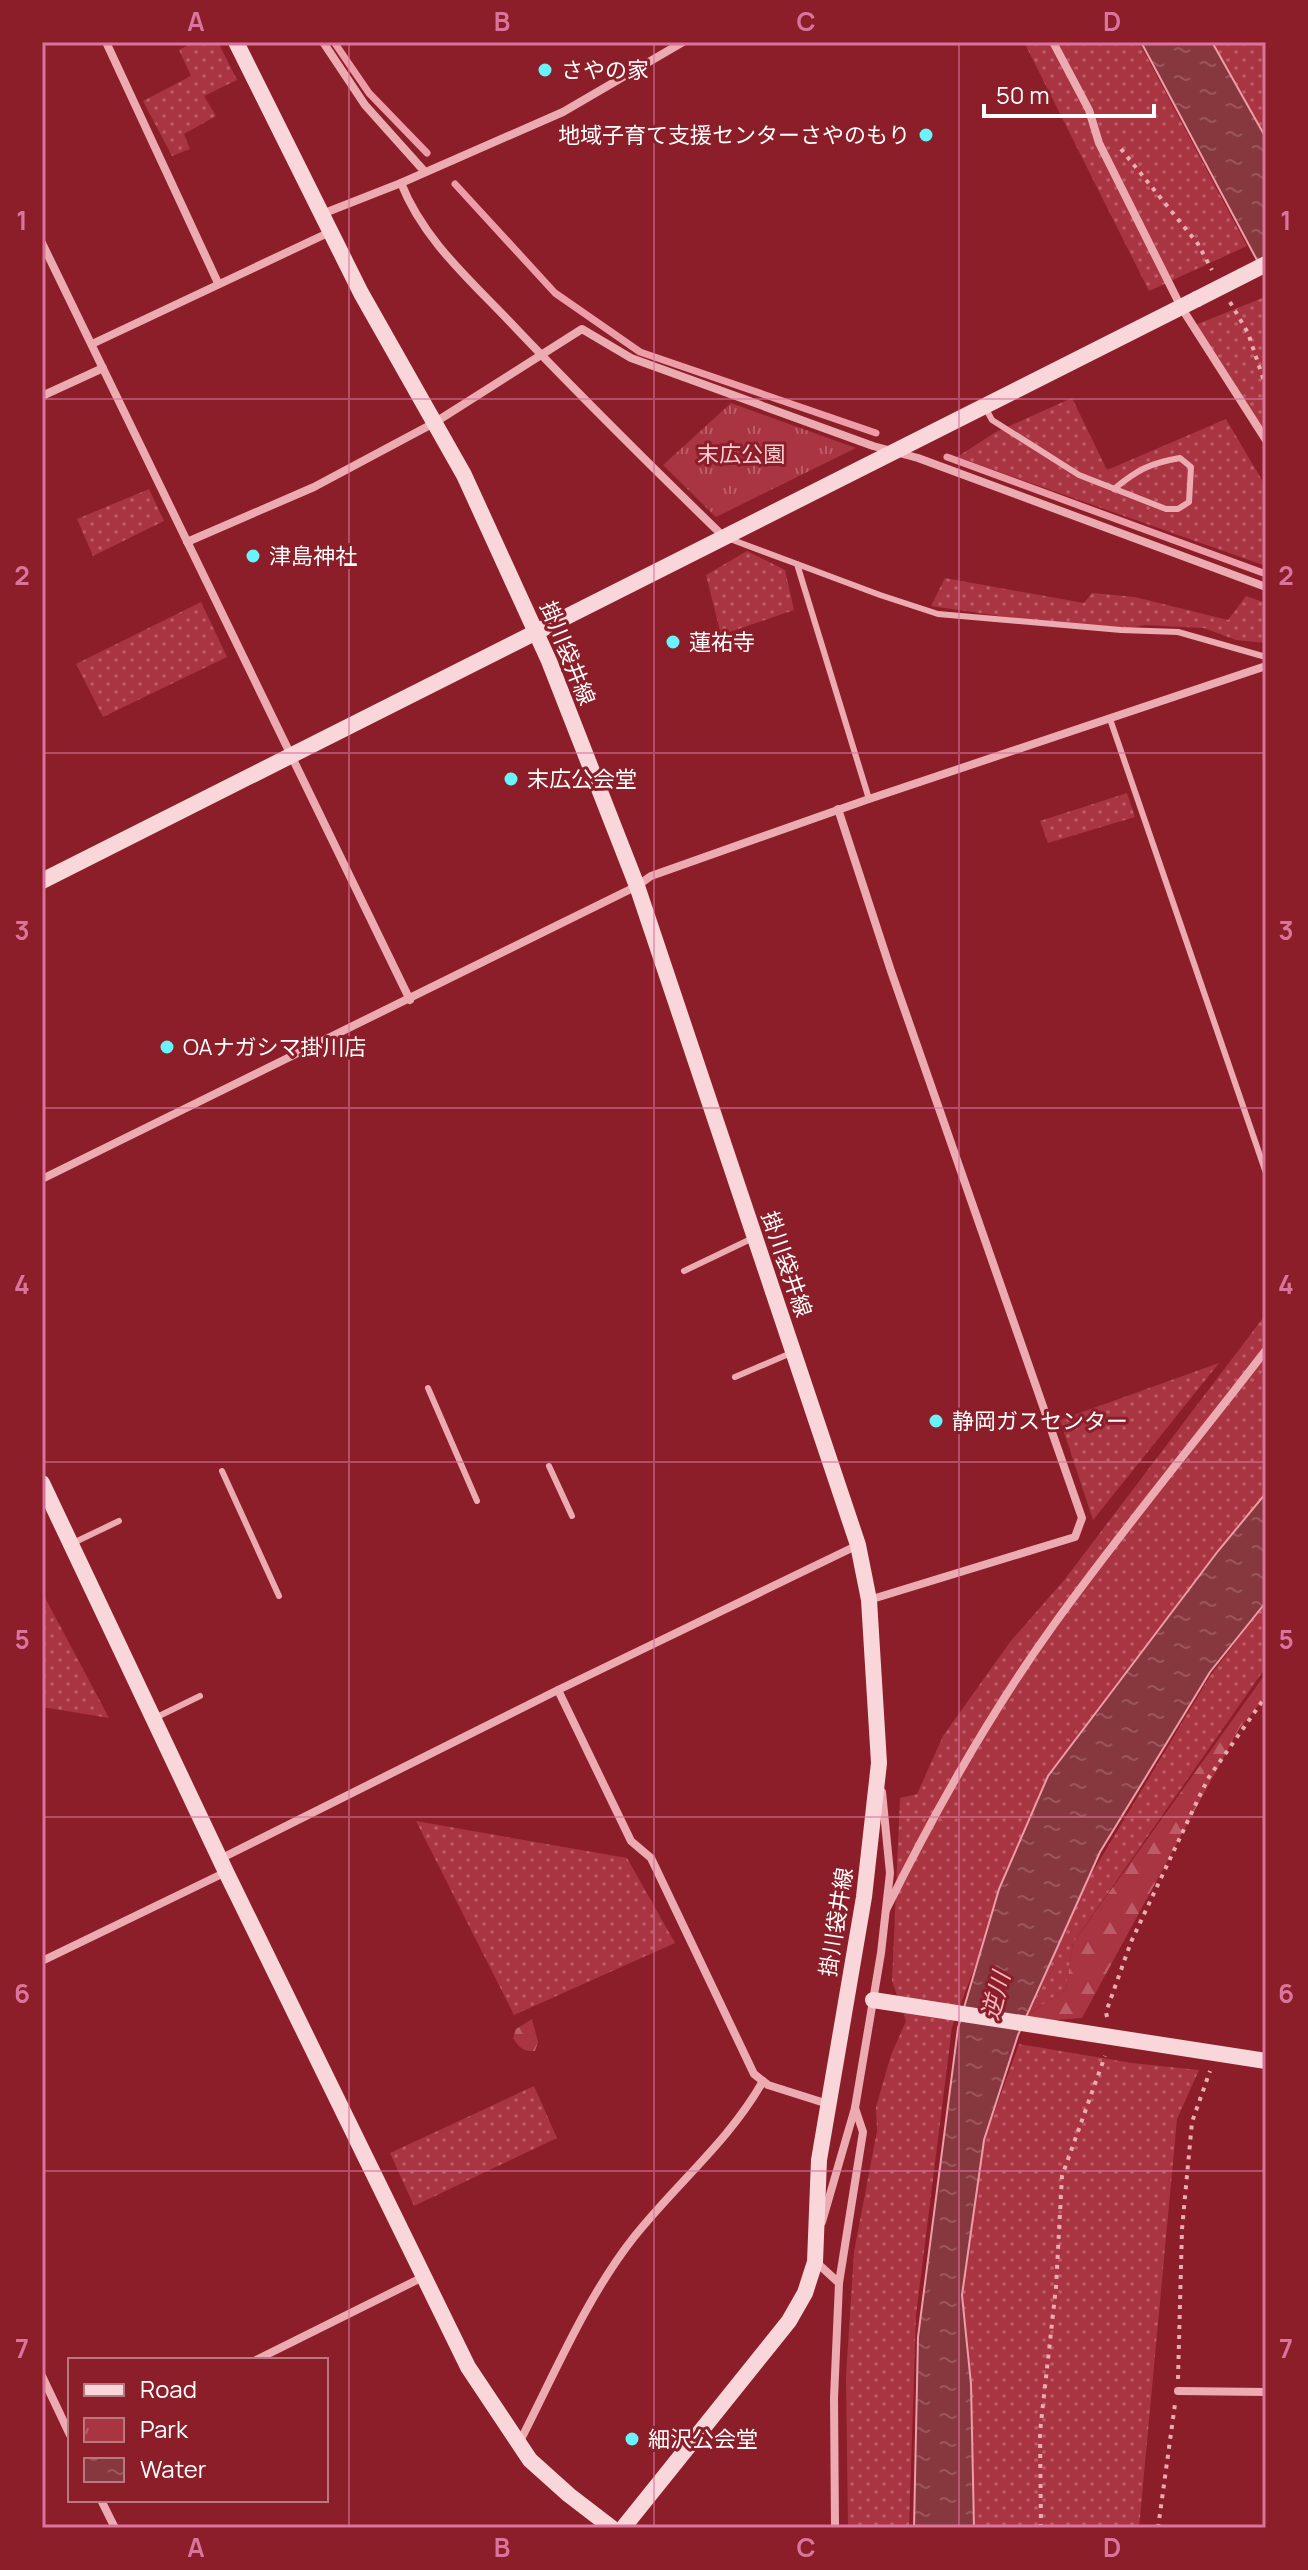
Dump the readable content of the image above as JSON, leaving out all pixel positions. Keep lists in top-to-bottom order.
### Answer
{
  "streets": {
    "street": ["掛川袋井線"]
  },
  "water": ["逆川"],
  "parks": ["末広公園"],
  "places": [
    "さやの家",
    "地域子育て支援センターさやのもり",
    "津島神社",
    "蓮祐寺",
    "末広公会堂",
    "OAナガシマ掛川店",
    "静岡ガスセンター",
    "細沢公会堂"
  ],
  "legend": ["Road", "Park", "Water"],
  "scale_bar": "50 m",
  "grid": {
    "columns": [
      "A",
      "B",
      "C",
      "D"
    ],
    "rows": [
      "1",
      "2",
      "3",
      "4",
      "5",
      "6",
      "7"
    ]
  }
}
